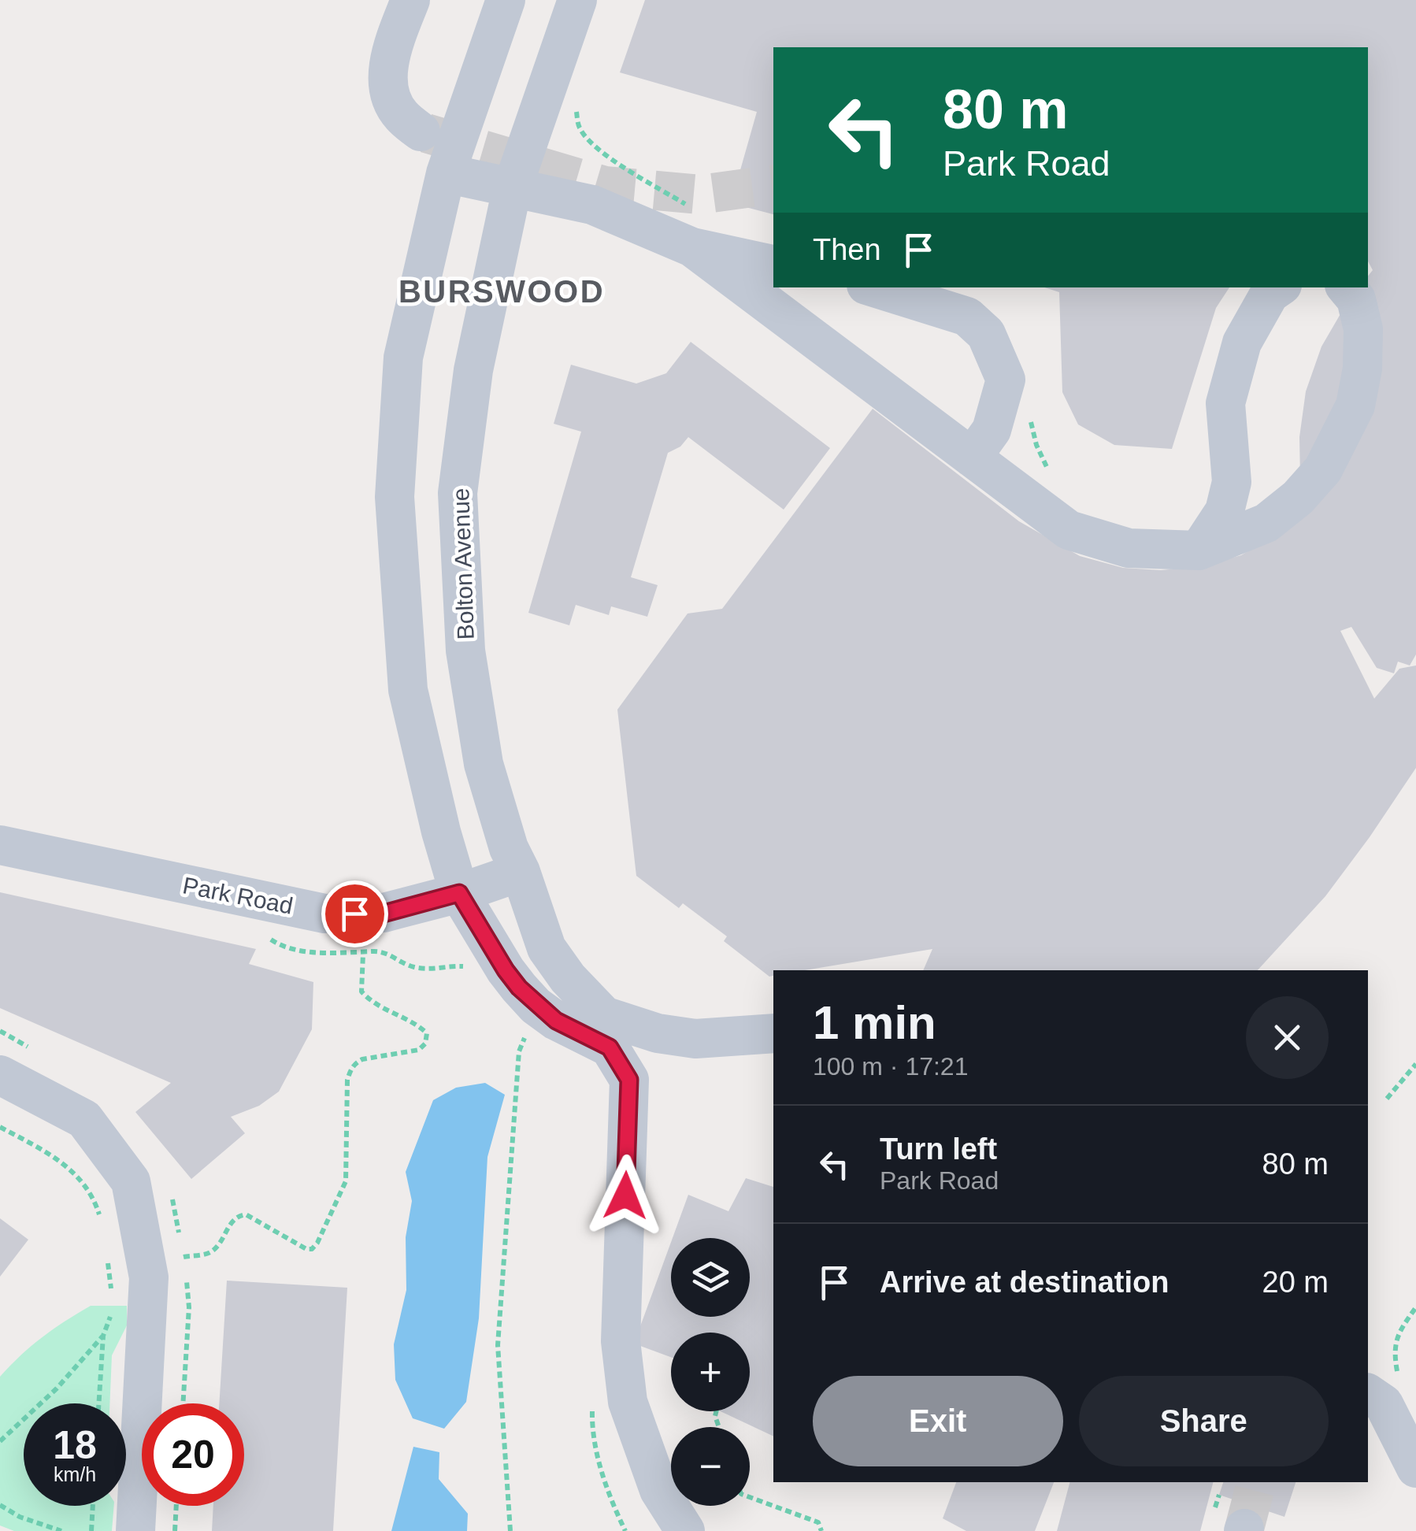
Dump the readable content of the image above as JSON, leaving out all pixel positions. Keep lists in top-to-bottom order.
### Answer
{
  "streets": {
    "street": ["Bolton Avenue", "Park Road"]
  },
  "crossings": [
    ["Bolton Avenue", "Park Road"]
  ],
  "districts": ["BURSWOOD"],
  "page": {
    "turn": ["80 m", "Park Road"],
    "then": "Then",
    "heading": ["1 min", "100 m · 17:21"],
    "list": [
      {
        "name": "Turn left",
        "note": "Park Road",
        "value": "80 m"
      },
      {
        "name": "Arrive at destination",
        "value": "20 m"
      }
    ],
    "map_buttons": ["+", "−"],
    "buttons": ["Exit", "Share"],
    "speed": "18 km/h",
    "limit": "20"
  }
}
